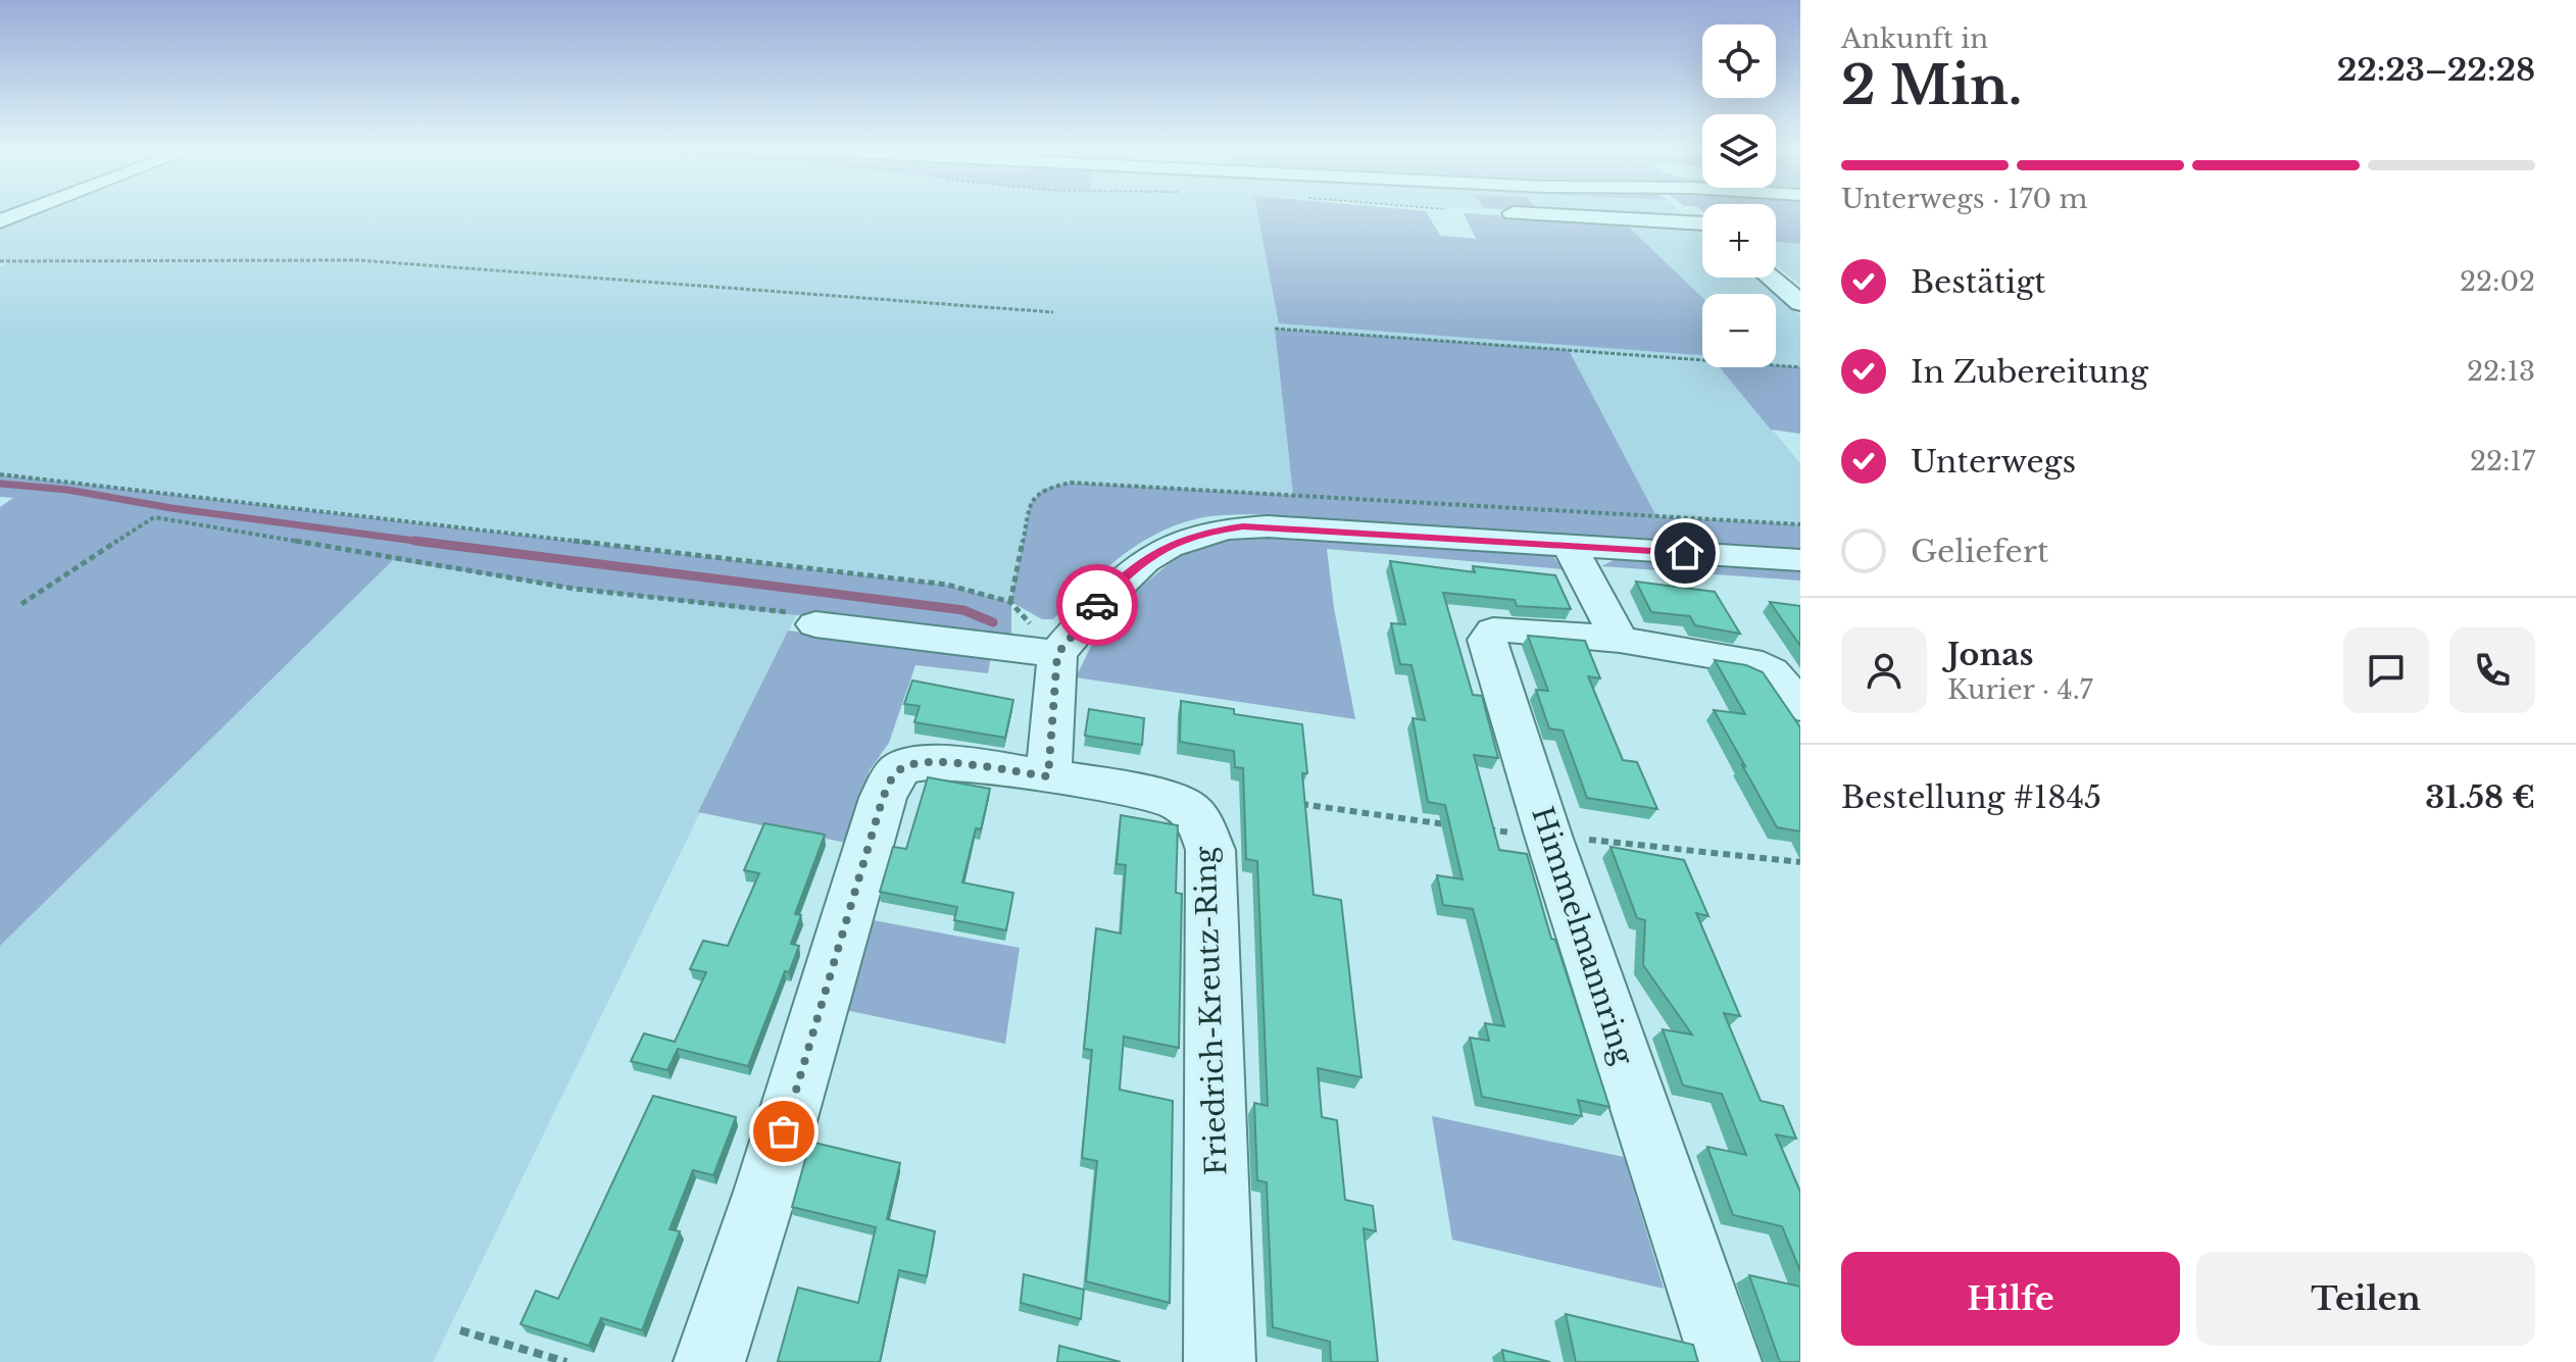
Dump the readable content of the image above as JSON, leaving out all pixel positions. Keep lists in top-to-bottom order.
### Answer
{
  "streets": {
    "street": ["Himmelmannring", "Friedrich-Kreutz-Ring"]
  },
  "page": {
    "heading": ["2 Min.", "Ankunft in", "22:23–22:28"],
    "panel": [
      "Jonas",
      "Kurier · 4.7",
      "Bestellung #1845",
      "31.58 €"
    ],
    "map_buttons": ["+", "−"],
    "bar": "Unterwegs · 170 m",
    "list": [
      ["Bestätigt", "22:02"],
      ["In Zubereitung", "22:13"],
      ["Unterwegs", "22:17"],
      "Geliefert"
    ],
    "buttons": ["Hilfe", "Teilen"]
  }
}
